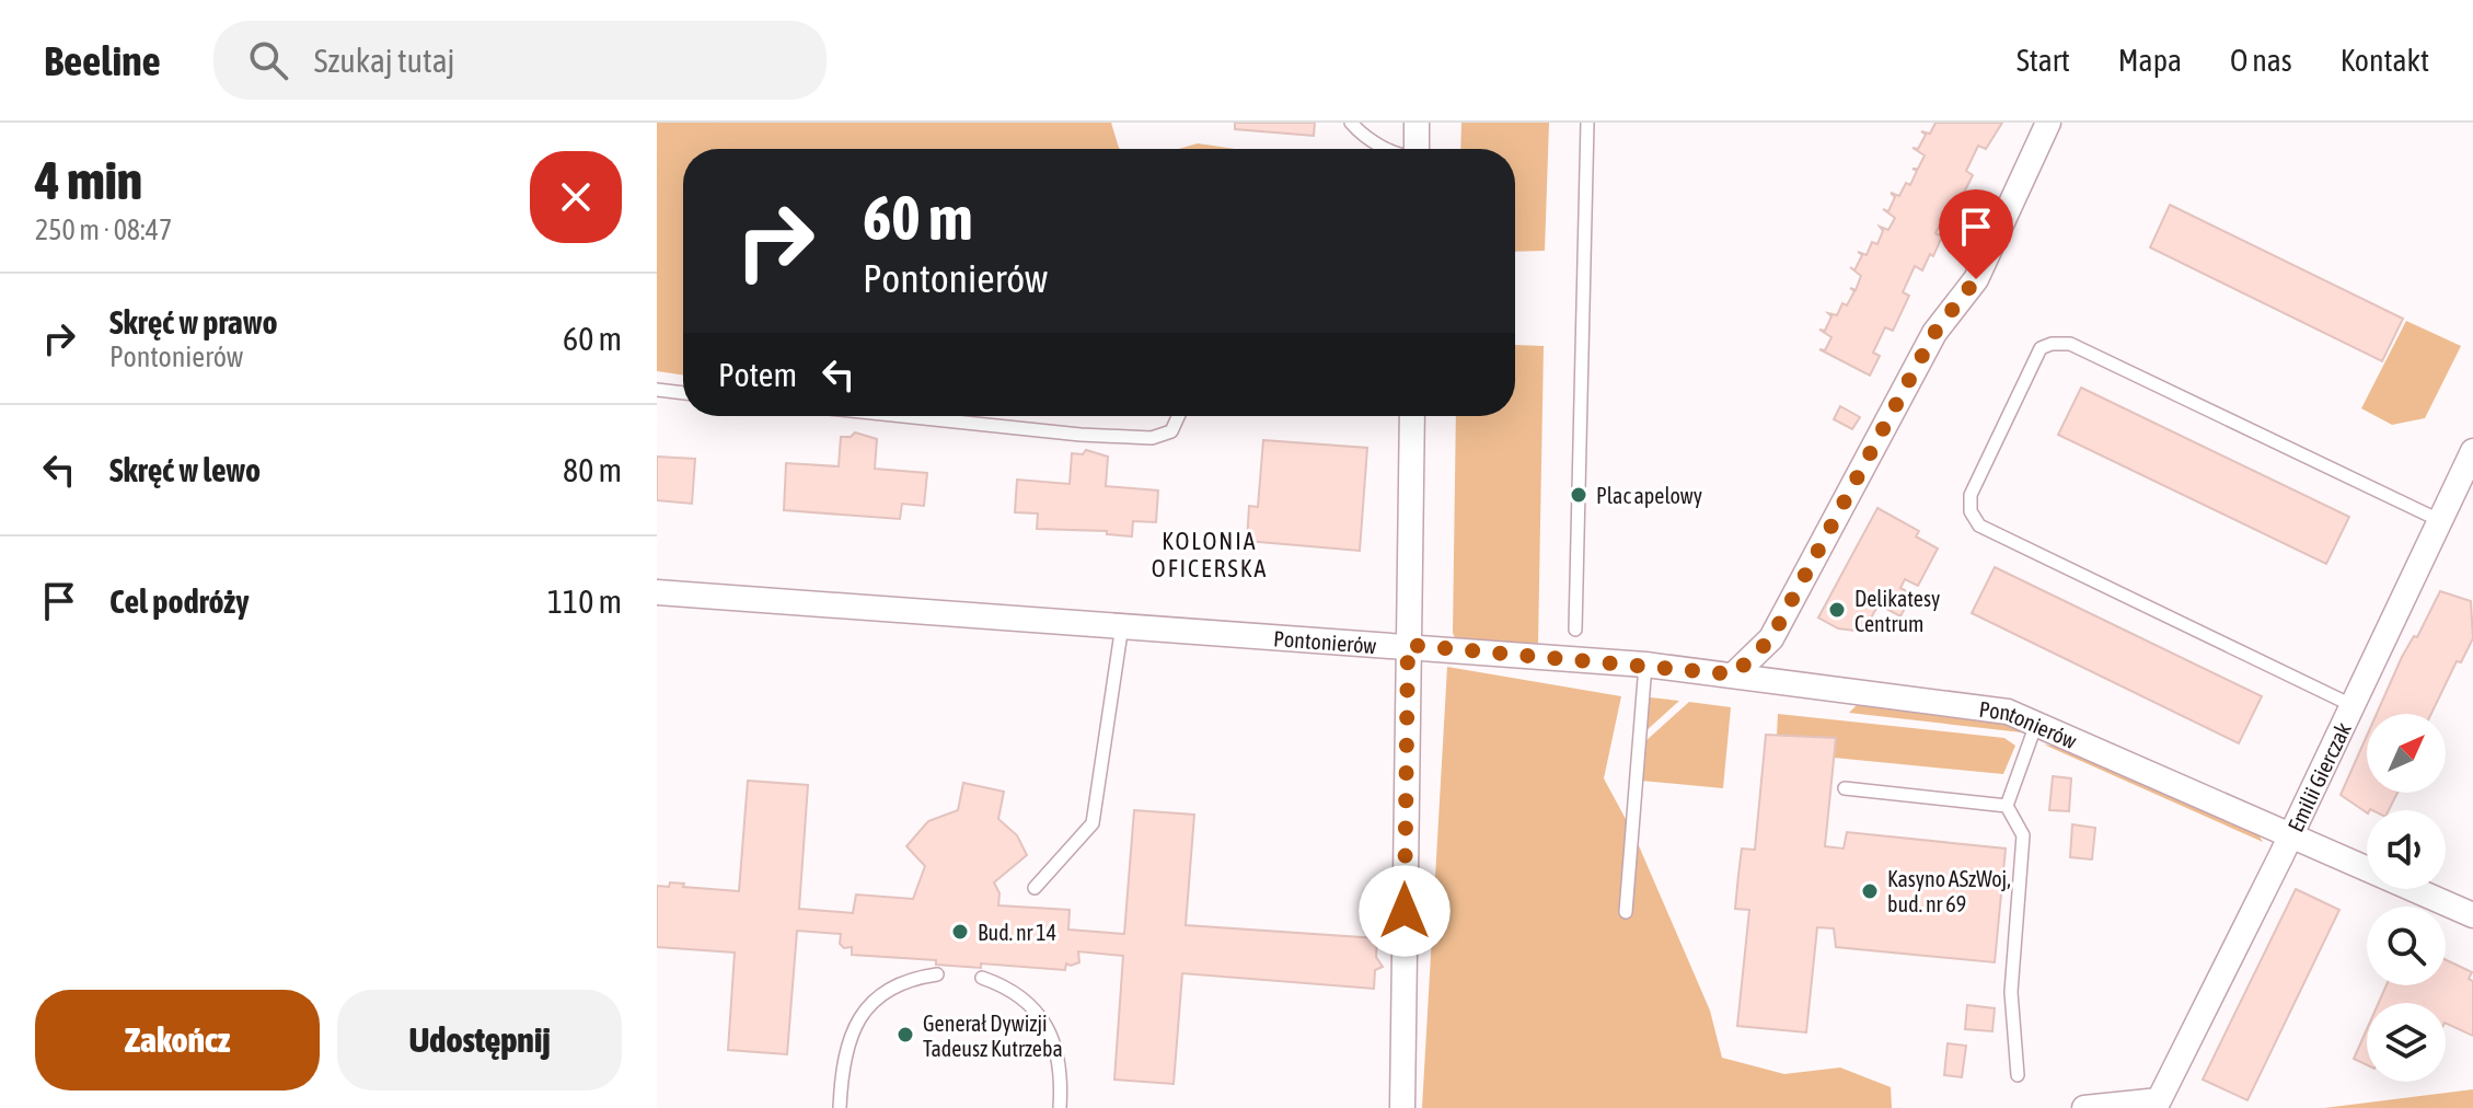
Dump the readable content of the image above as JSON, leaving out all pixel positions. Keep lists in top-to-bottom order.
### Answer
{
  "streets": {
    "street": ["Pontonierów", "Emilii Gierczak"]
  },
  "crossings": [
    ["Pontonierów", "Emilii Gierczak"]
  ],
  "districts": ["KOLONIA OFICERSKA"],
  "places": [
    "Plac apelowy",
    "Delikatesy Centrum",
    "Kasyno ASzWoj, bud. nr 69",
    "Bud. nr 14",
    "Generał Dywizji Tadeusz Kutrzeba"
  ],
  "north": "top right",
  "page": {
    "header": "Beeline",
    "search": "Szukaj tutaj",
    "nav": [
      "Start",
      "Mapa",
      "O nas",
      "Kontakt"
    ],
    "heading": ["4 min", "250 m · 08:47"],
    "turn": ["60 m", "Pontonierów"],
    "list": [
      {
        "name": "Skręć w prawo",
        "note": "Pontonierów",
        "value": "60 m"
      },
      {
        "name": "Skręć w lewo",
        "value": "80 m"
      },
      {
        "name": "Cel podróży",
        "value": "110 m"
      }
    ],
    "then": "Potem",
    "buttons": ["Zakończ", "Udostępnij"]
  }
}
